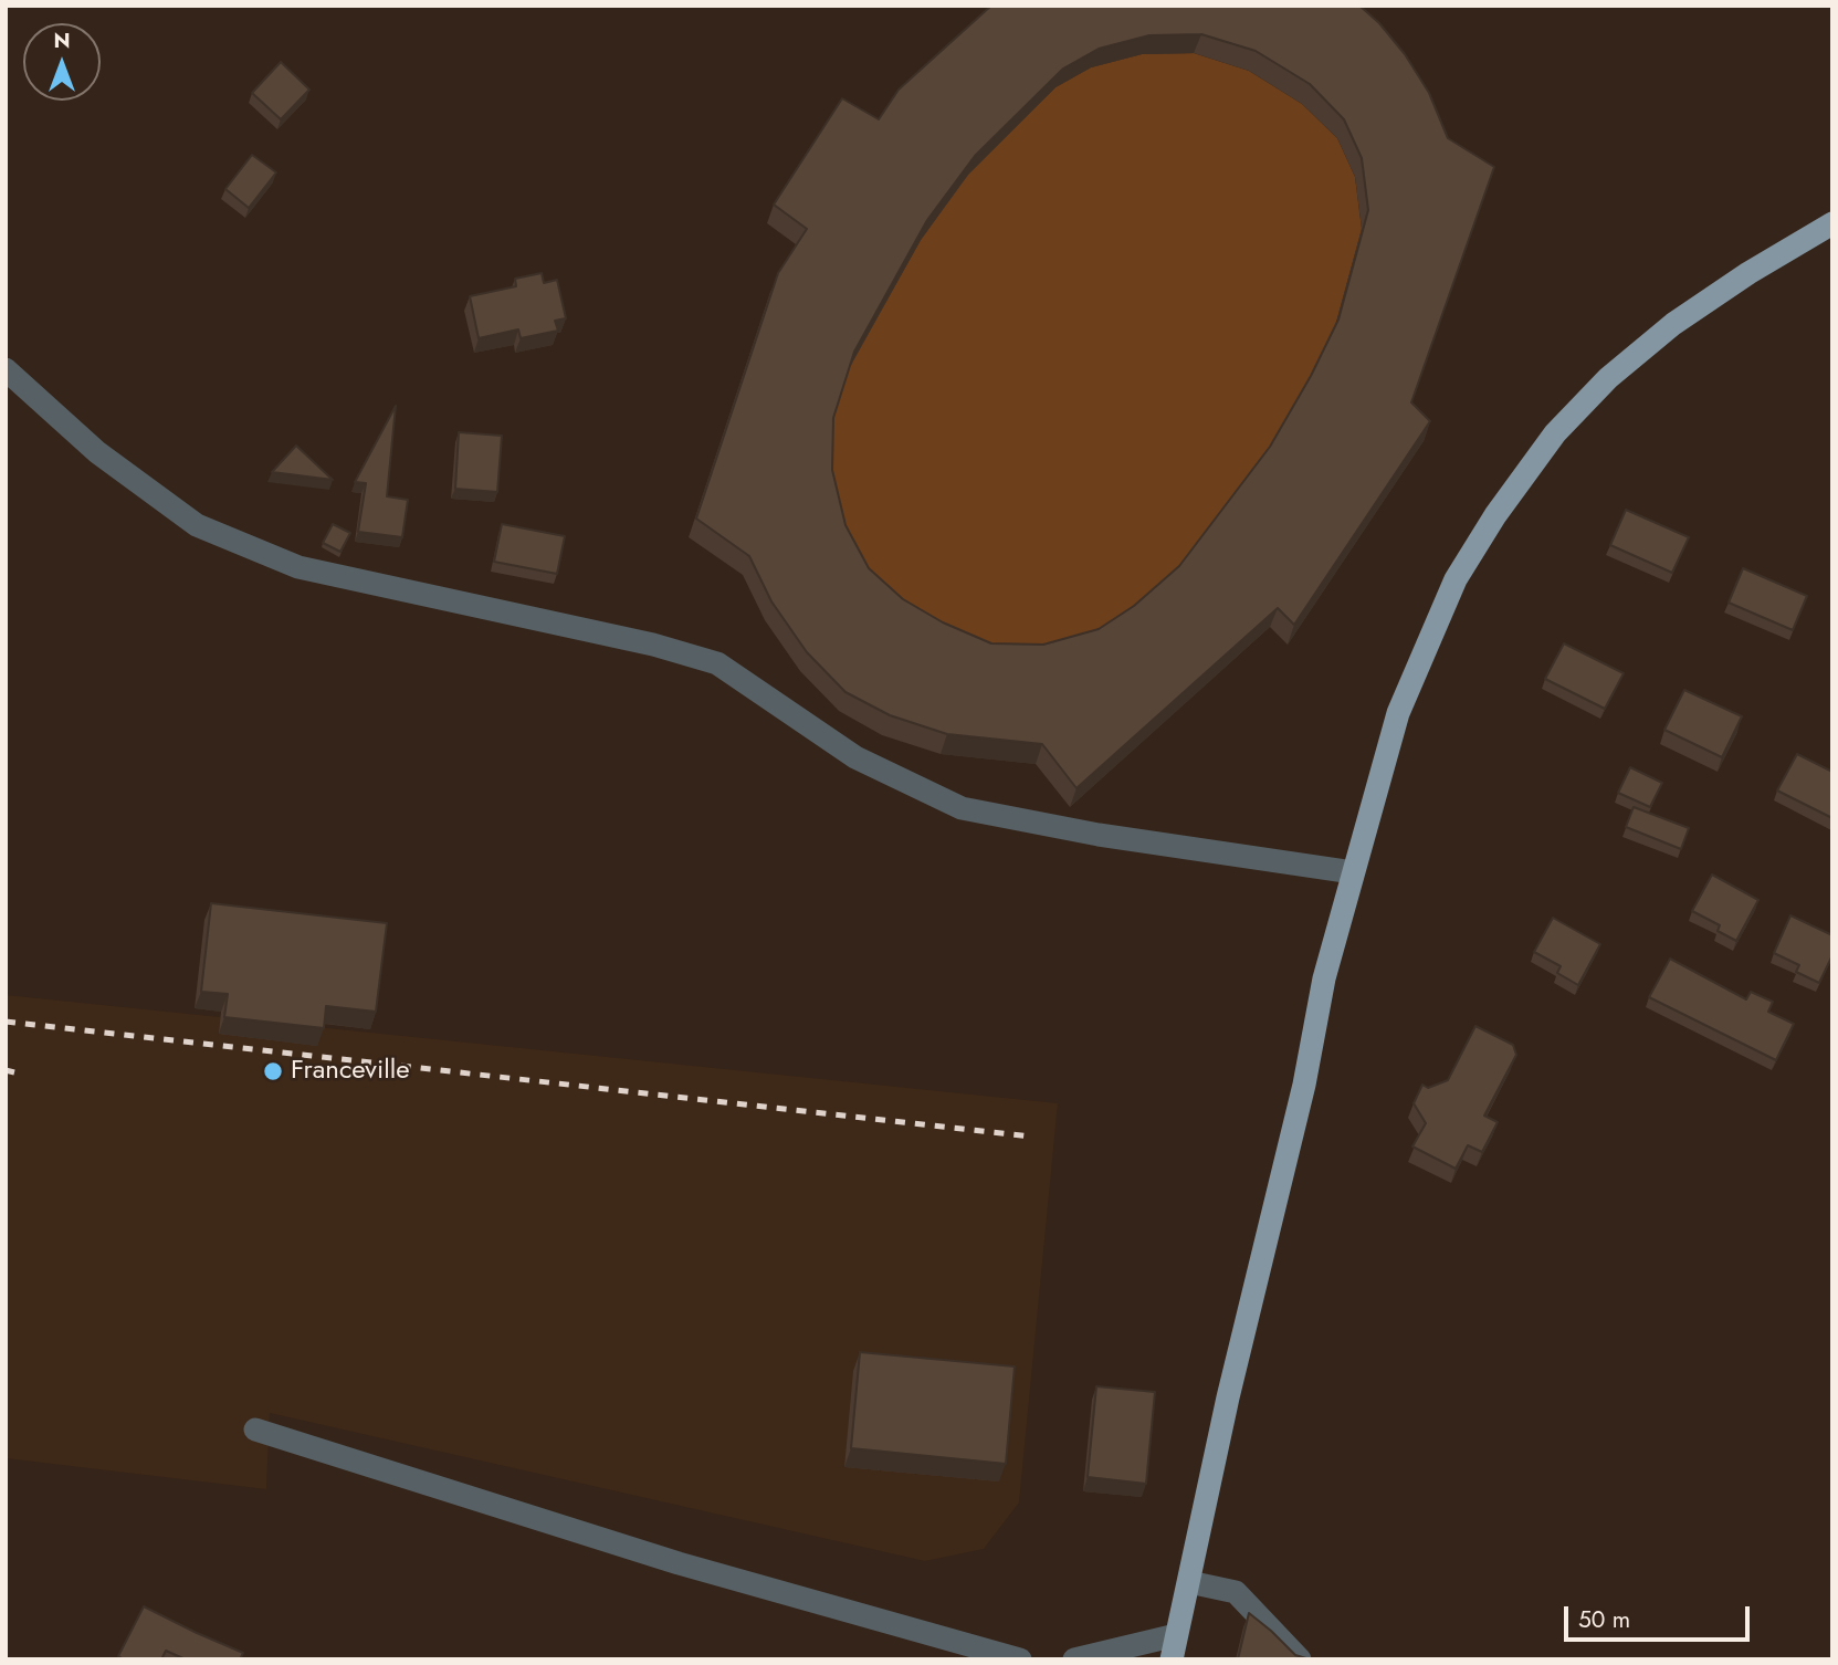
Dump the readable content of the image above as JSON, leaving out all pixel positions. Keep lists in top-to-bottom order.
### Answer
{
  "places": ["Franceville"],
  "scale_bar": "50 m",
  "north": "top"
}
